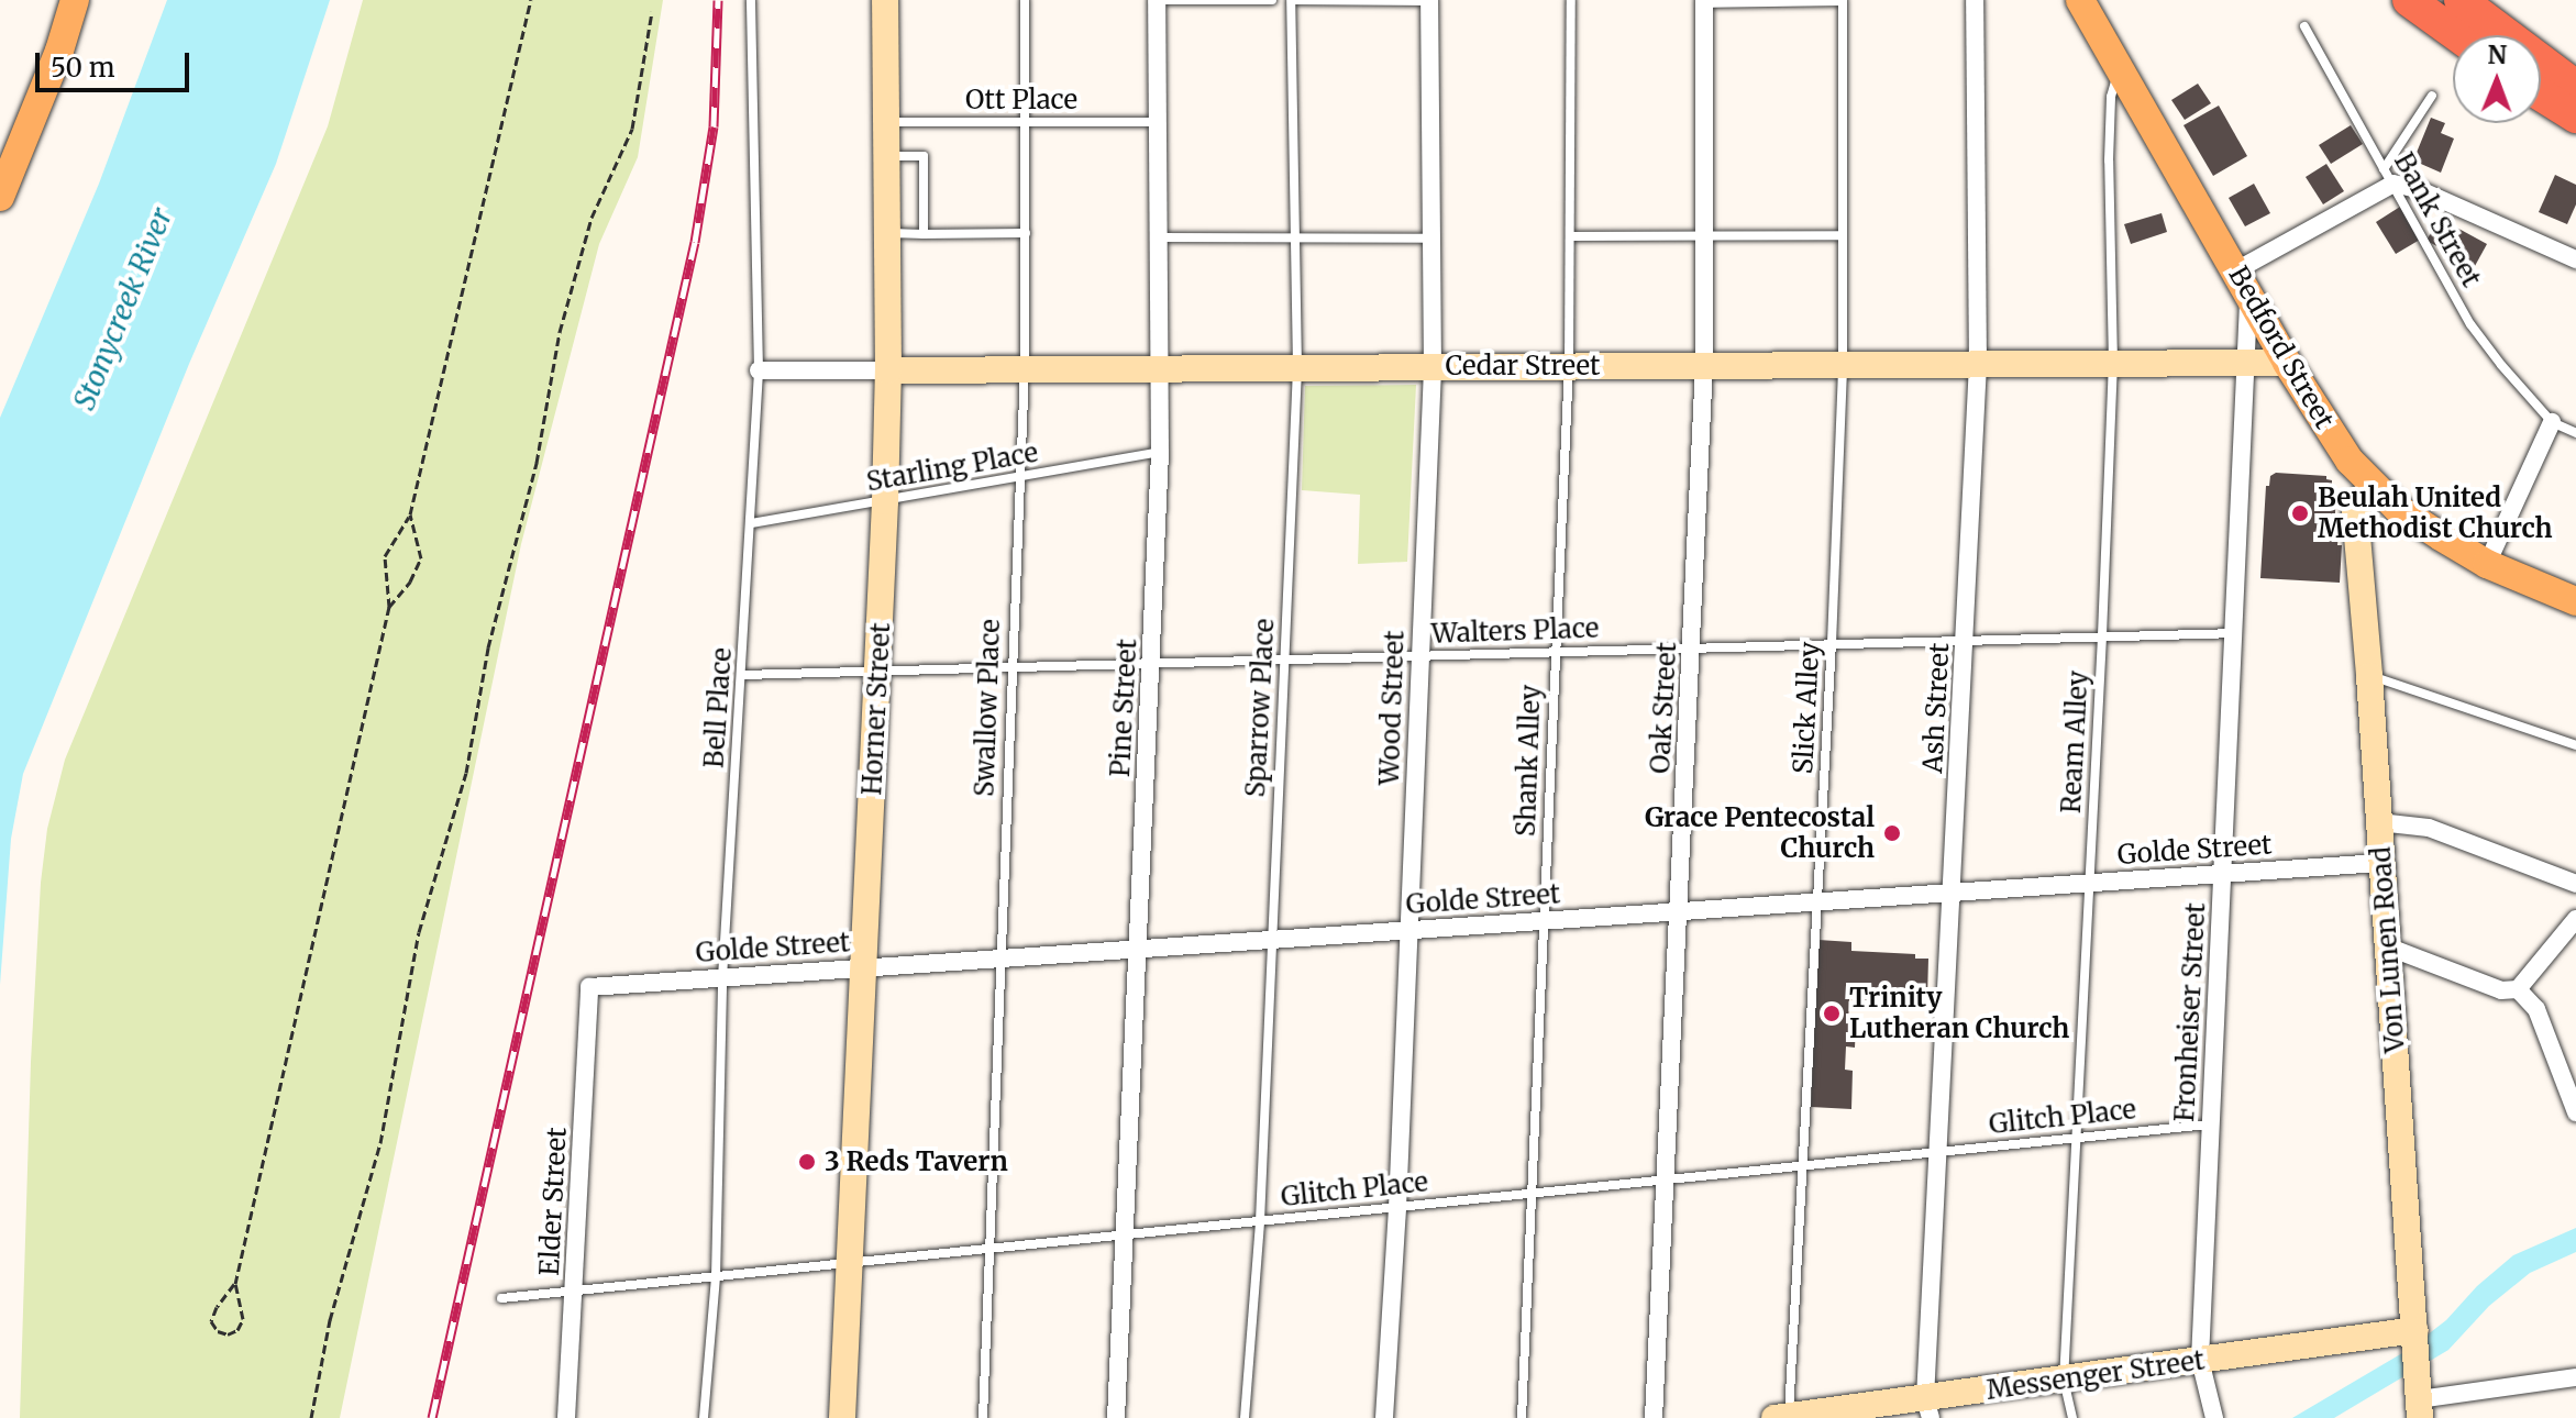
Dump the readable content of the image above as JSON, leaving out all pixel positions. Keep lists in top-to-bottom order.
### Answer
{
  "streets": {
    "main road": ["Bedford Street"],
    "street": [
      "Cedar Street",
      "Pine Street",
      "Wood Street",
      "Oak Street",
      "Ash Street",
      "Horner Street",
      "Golde Street",
      "Von Lunen Road",
      "Fronheiser Street",
      "Elder Street",
      "Messenger Street"
    ],
    "lane": [
      "Ott Place",
      "Bank Street",
      "Starling Place",
      "Walters Place",
      "Bell Place",
      "Swallow Place",
      "Sparrow Place",
      "Slick Alley",
      "Ream Alley",
      "Shank Alley",
      "Glitch Place"
    ]
  },
  "crossings": [
    ["Ott Place", "Swallow Place"],
    ["Ott Place", "Pine Street"],
    ["Ott Place", "Horner Street"],
    ["Bedford Street", "Cedar Street"],
    ["Bedford Street", "Ream Alley"],
    ["Bedford Street", "Von Lunen Road"],
    ["Bedford Street", "Fronheiser Street"],
    ["Cedar Street", "Bell Place"],
    ["Cedar Street", "Swallow Place"],
    ["Cedar Street", "Pine Street"],
    ["Cedar Street", "Sparrow Place"],
    ["Cedar Street", "Wood Street"],
    ["Cedar Street", "Oak Street"],
    ["Cedar Street", "Slick Alley"],
    ["Cedar Street", "Ash Street"],
    ["Cedar Street", "Horner Street"],
    ["Cedar Street", "Ream Alley"],
    ["Cedar Street", "Shank Alley"],
    ["Cedar Street", "Fronheiser Street"],
    ["Starling Place", "Bell Place"],
    ["Starling Place", "Swallow Place"],
    ["Starling Place", "Pine Street"],
    ["Starling Place", "Horner Street"],
    ["Walters Place", "Bell Place"],
    ["Walters Place", "Swallow Place"],
    ["Walters Place", "Pine Street"],
    ["Walters Place", "Sparrow Place"],
    ["Walters Place", "Wood Street"],
    ["Walters Place", "Oak Street"],
    ["Walters Place", "Slick Alley"],
    ["Walters Place", "Ash Street"],
    ["Walters Place", "Horner Street"],
    ["Walters Place", "Ream Alley"],
    ["Walters Place", "Shank Alley"],
    ["Walters Place", "Fronheiser Street"],
    ["Bell Place", "Golde Street"],
    ["Bell Place", "Glitch Place"],
    ["Swallow Place", "Golde Street"],
    ["Swallow Place", "Glitch Place"],
    ["Pine Street", "Golde Street"],
    ["Pine Street", "Glitch Place"],
    ["Sparrow Place", "Golde Street"],
    ["Sparrow Place", "Glitch Place"],
    ["Wood Street", "Golde Street"],
    ["Wood Street", "Glitch Place"],
    ["Oak Street", "Golde Street"],
    ["Oak Street", "Glitch Place"],
    ["Slick Alley", "Golde Street"],
    ["Slick Alley", "Glitch Place"],
    ["Slick Alley", "Messenger Street"],
    ["Ash Street", "Golde Street"],
    ["Ash Street", "Glitch Place"],
    ["Ash Street", "Messenger Street"],
    ["Horner Street", "Golde Street"],
    ["Horner Street", "Glitch Place"],
    ["Ream Alley", "Golde Street"],
    ["Ream Alley", "Glitch Place"],
    ["Ream Alley", "Messenger Street"],
    ["Shank Alley", "Golde Street"],
    ["Shank Alley", "Glitch Place"],
    ["Golde Street", "Von Lunen Road"],
    ["Golde Street", "Fronheiser Street"],
    ["Golde Street", "Elder Street"],
    ["Von Lunen Road", "Messenger Street"],
    ["Fronheiser Street", "Glitch Place"],
    ["Fronheiser Street", "Messenger Street"],
    ["Glitch Place", "Elder Street"]
  ],
  "water": ["Stonycreek River"],
  "places": [
    "Beulah United Methodist Church",
    "Grace Pentecostal Church",
    "Trinity Lutheran Church",
    "3 Reds Tavern"
  ],
  "scale_bar": "50 m",
  "north": "top"
}
